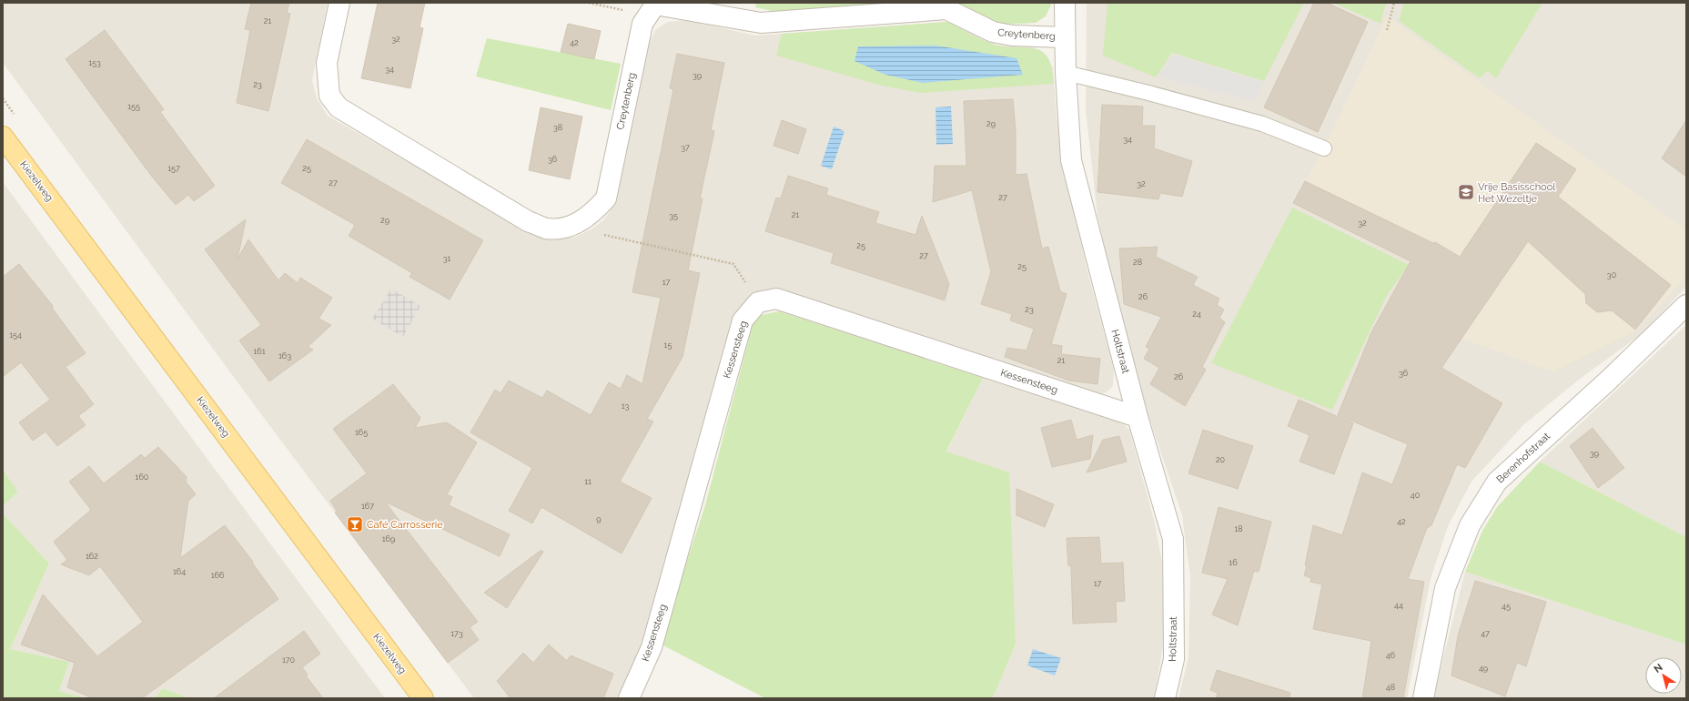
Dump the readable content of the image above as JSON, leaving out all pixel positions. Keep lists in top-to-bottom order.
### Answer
{
  "streets": {
    "main road": ["Kiezelweg"],
    "street": [
      "Creytenberg",
      "Kessensteeg",
      "Holtstraat",
      "Berenhofstraat"
    ]
  },
  "crossings": [
    ["Creytenberg", "Holtstraat"],
    ["Kessensteeg", "Holtstraat"]
  ],
  "places": {
    "school or university": ["Vrije Basisschool Het Wezeltje"],
    "bar": ["Café Carrosserie"]
  },
  "house_numbers": [
    "21",
    "32",
    "42",
    "153",
    "34",
    "39",
    "23",
    "155",
    "29",
    "38",
    "34",
    "37",
    "36",
    "157",
    "25",
    "27",
    "32",
    "27",
    "21",
    "35",
    "29",
    "32",
    "25",
    "27",
    "31",
    "28",
    "25",
    "30",
    "17",
    "26",
    "23",
    "24",
    "154",
    "15",
    "161",
    "163",
    "21",
    "36",
    "26",
    "13",
    "165",
    "39",
    "20",
    "160",
    "11",
    "40",
    "167",
    "9",
    "42",
    "18",
    "169",
    "162",
    "16",
    "164",
    "166",
    "17",
    "44",
    "45",
    "173",
    "47",
    "46",
    "170",
    "49",
    "48"
  ],
  "north": "top left"
}
